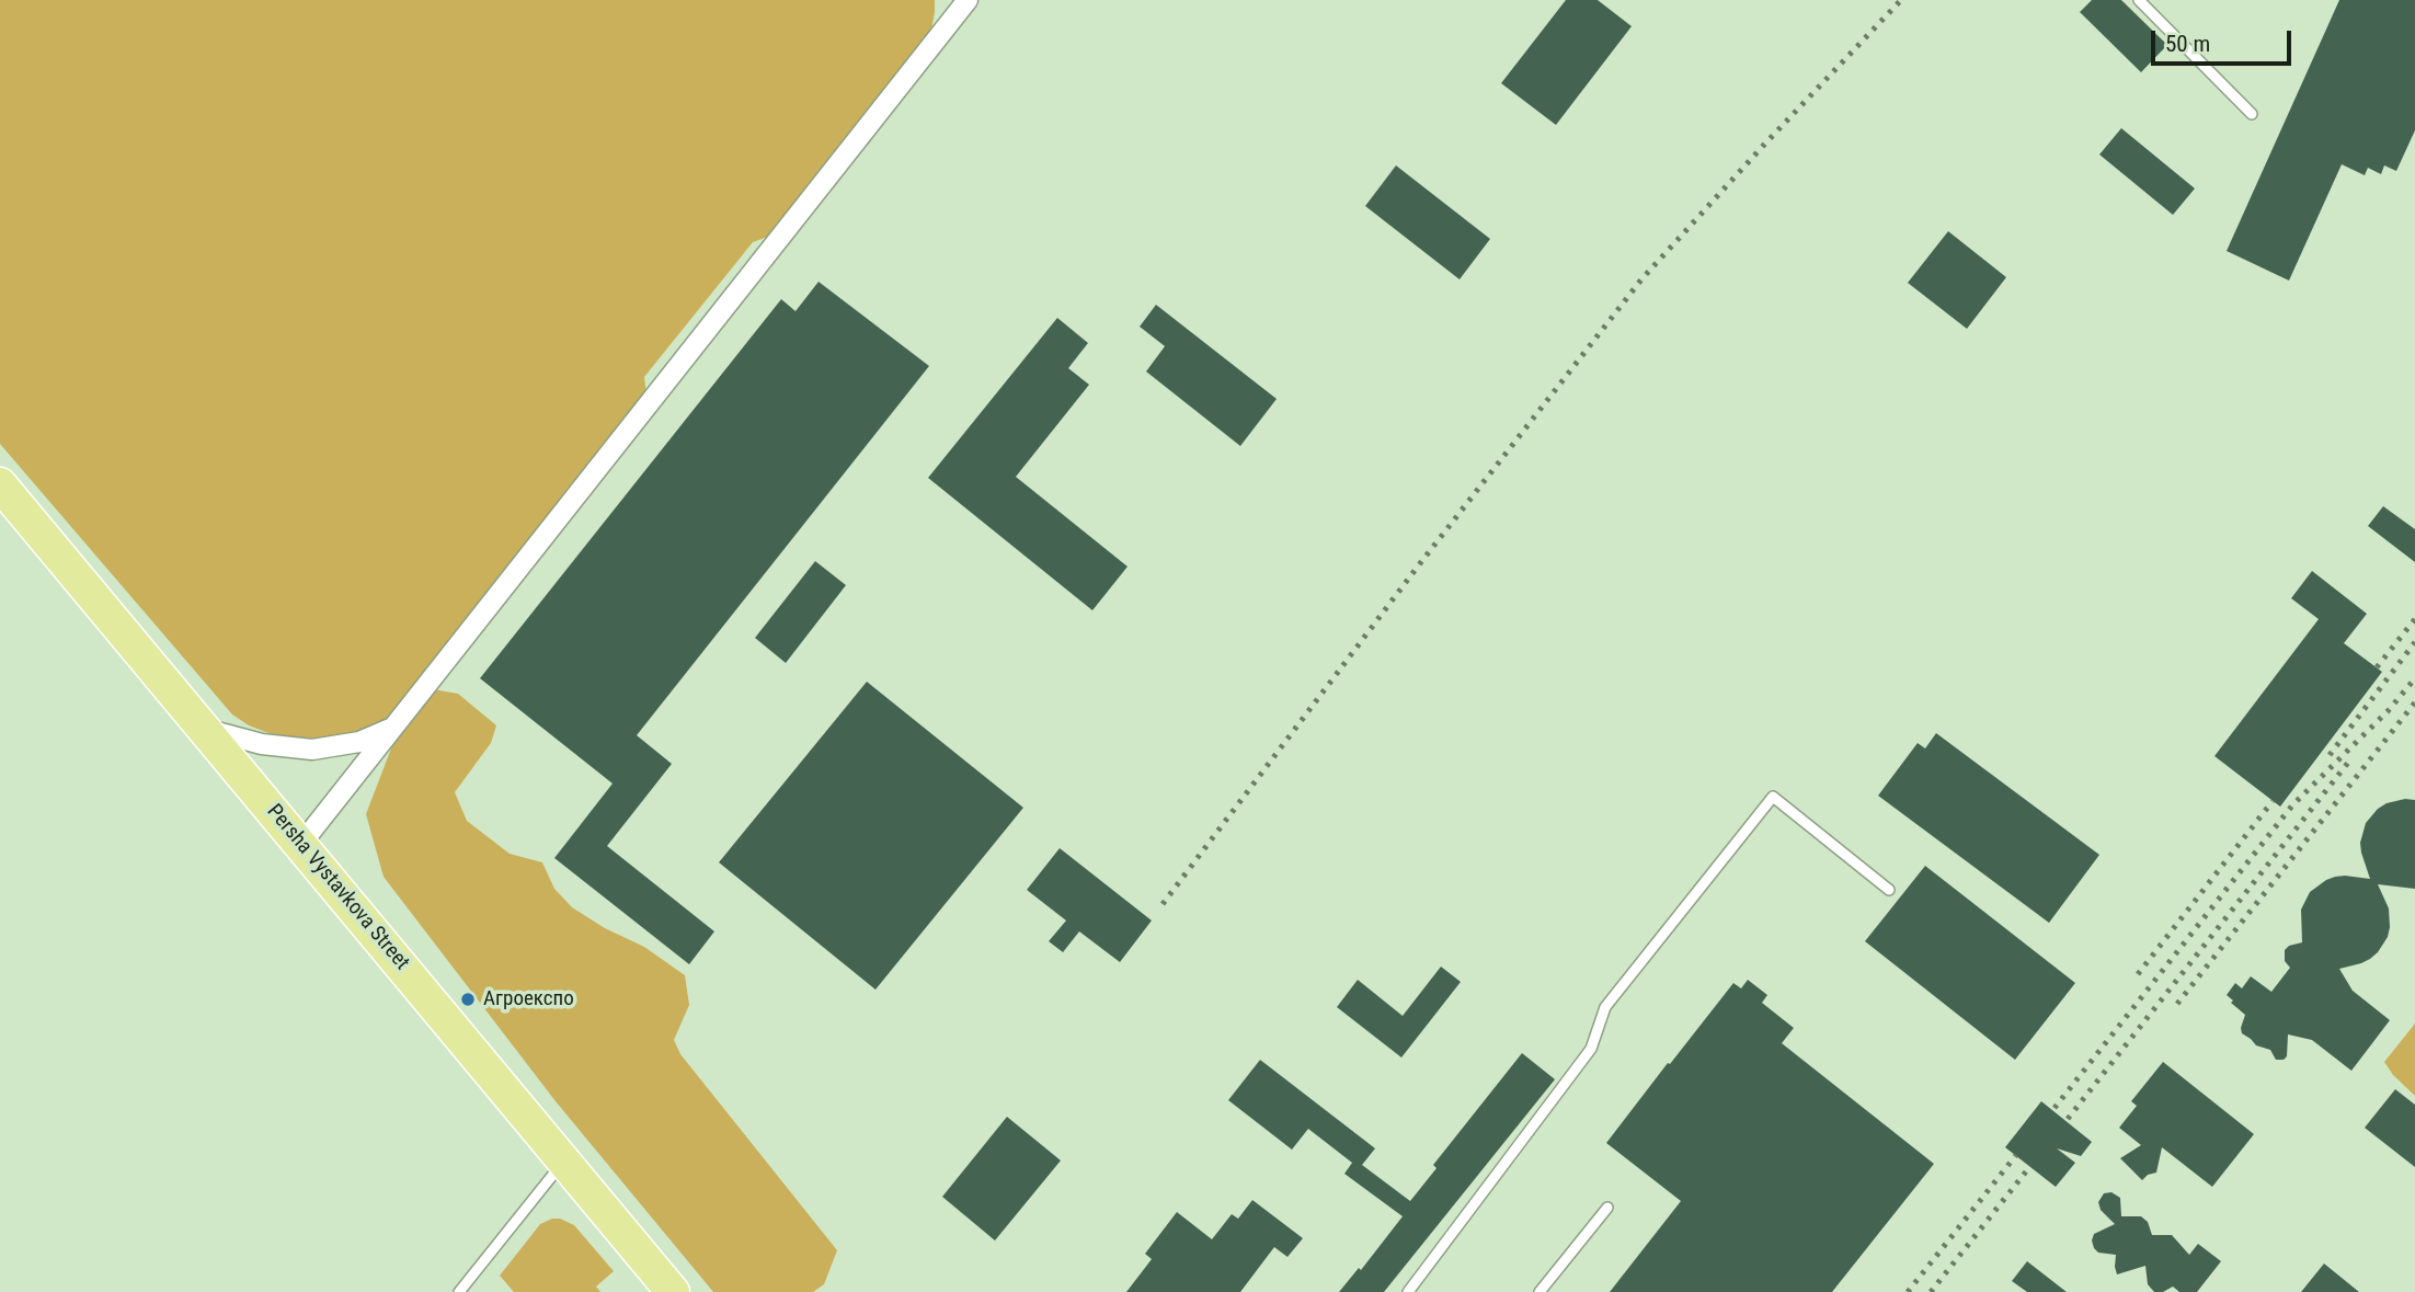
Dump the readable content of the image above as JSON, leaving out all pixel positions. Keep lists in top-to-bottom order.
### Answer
{
  "streets": {
    "main road": ["Persha Vystavkova Street"]
  },
  "places": ["Агроекспо"],
  "scale_bar": "50 m"
}
